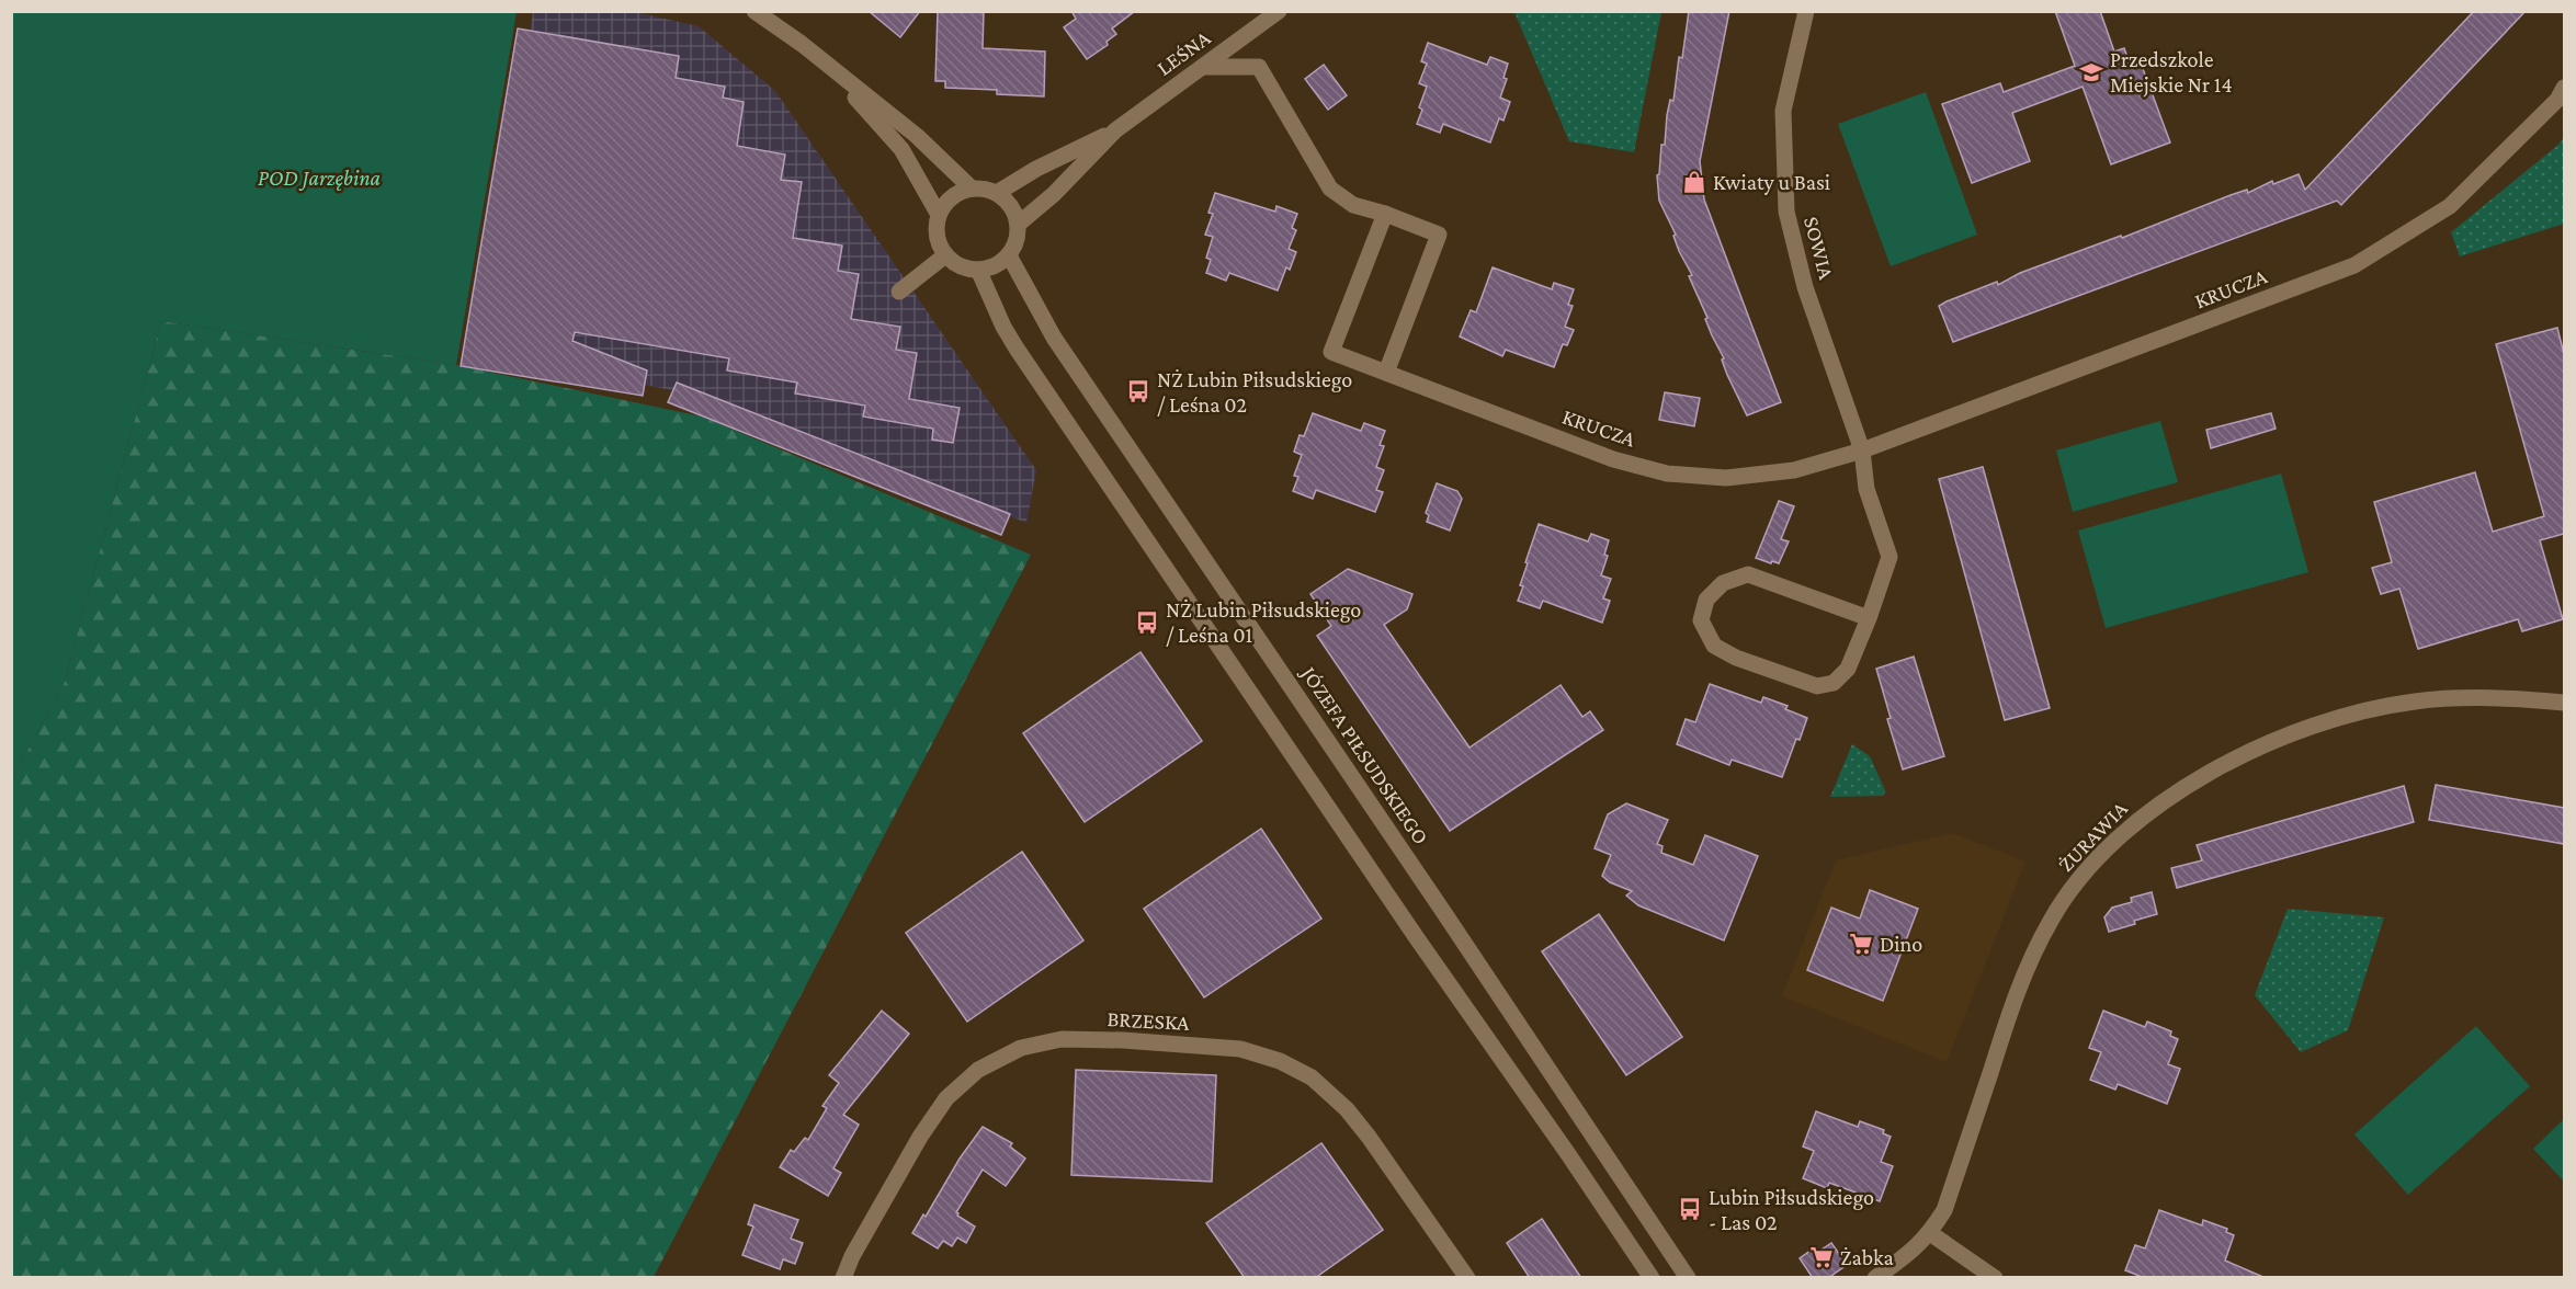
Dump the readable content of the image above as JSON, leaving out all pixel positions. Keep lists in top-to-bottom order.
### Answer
{
  "streets": {
    "street": [
      "LEŚNA",
      "SOWIA",
      "KRUCZA",
      "JÓZEFA PIŁSUDSKIEGO",
      "ŻURAWIA",
      "BRZESKA"
    ]
  },
  "crossings": [
    ["LEŚNA", "JÓZEFA PIŁSUDSKIEGO"],
    ["SOWIA", "KRUCZA"]
  ],
  "parks": ["POD Jarzębina"],
  "places": {
    "school or university": ["Przedszkole Miejskie Nr 14"],
    "shop": ["Kwiaty u Basi"],
    "bus stop": ["NŻ Lubin Piłsudskiego / Leśna 02", "NŻ Lubin Piłsudskiego / Leśna 01", "Lubin Piłsudskiego - Las 02"],
    "supermarket": ["Dino", "Żabka"]
  }
}
